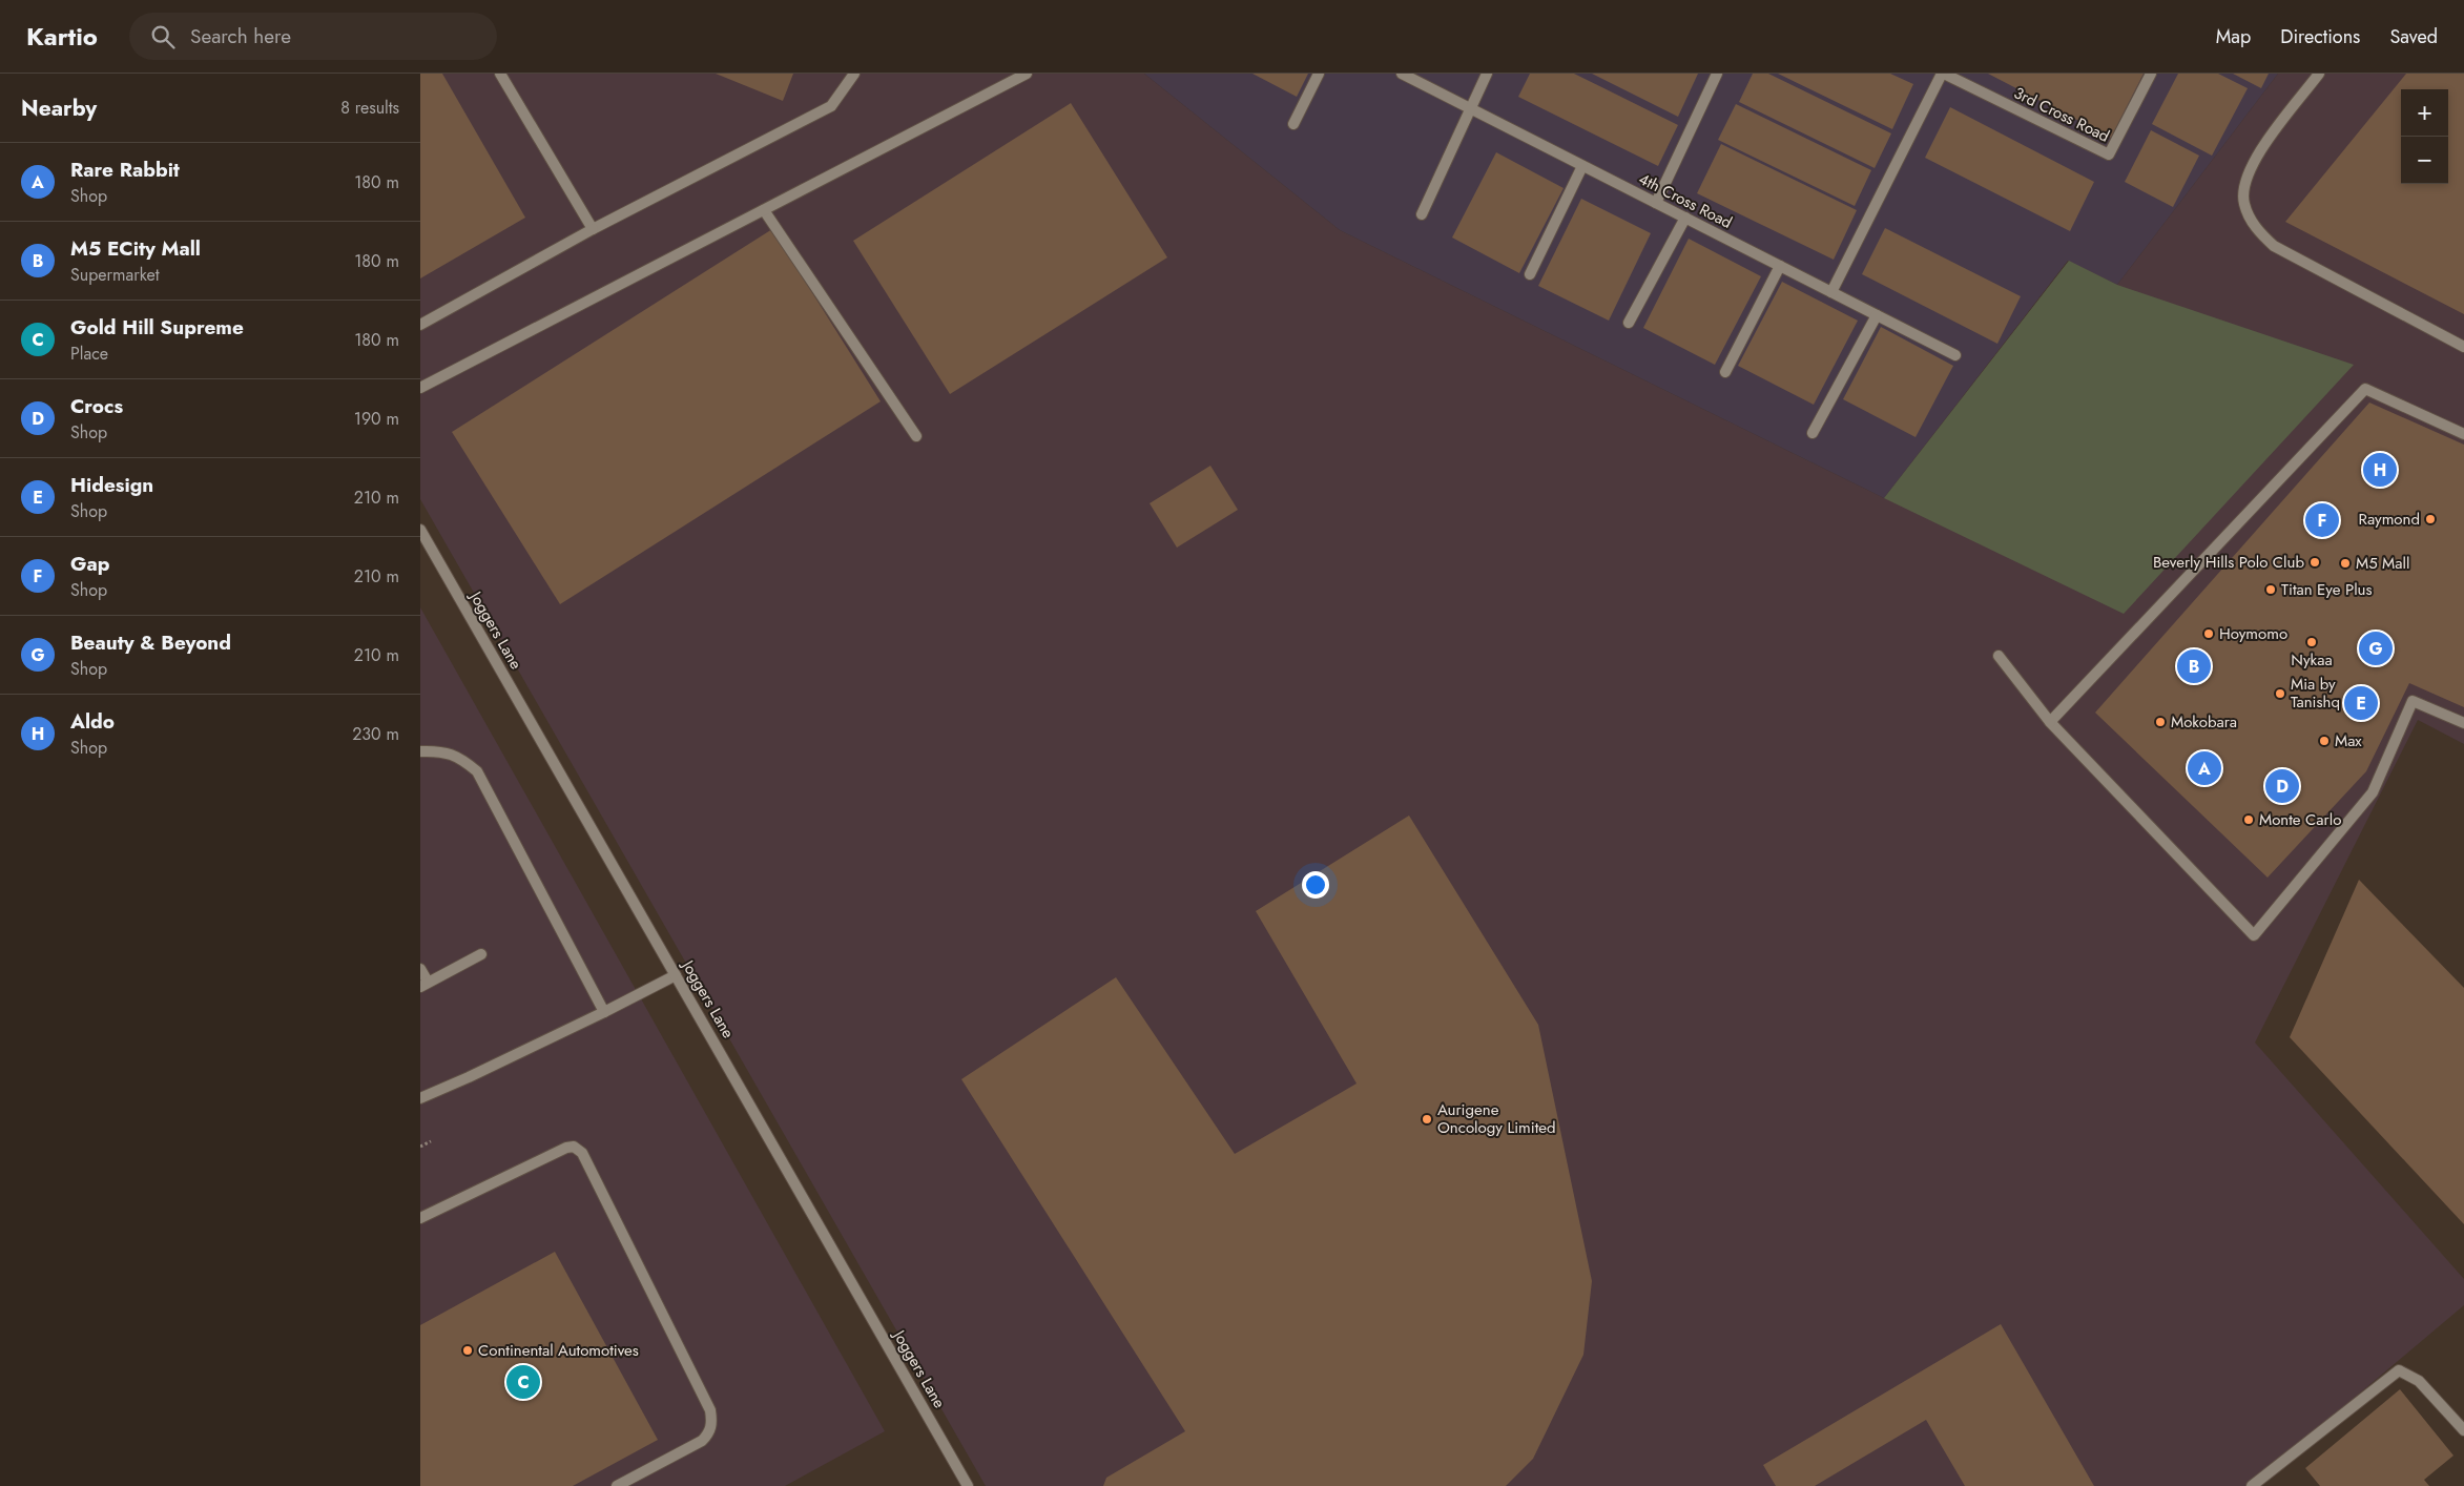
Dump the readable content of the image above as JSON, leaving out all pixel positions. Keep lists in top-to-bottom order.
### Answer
{
  "streets": {
    "street": ["3rd Cross Road", "4th Cross Road", "Joggers Lane"]
  },
  "places": [
    "Raymond",
    "Beverly Hills Polo Club",
    "M5 Mall",
    "Titan Eye Plus",
    "Hoymomo",
    "Nykaa",
    "Mia by Tanishq",
    "Mokobara",
    "Max",
    "Monte Carlo",
    "Aurigene Oncology Limited",
    "Continental Automotives"
  ],
  "page": {
    "header": "Kartio",
    "search": "Search here",
    "nav": ["Map", "Directions", "Saved"],
    "heading": ["Nearby", "8 results"],
    "map_buttons": ["+", "−"],
    "list": [
      {
        "mark": "A",
        "name": "Rare Rabbit",
        "note": "Shop",
        "value": "180 m"
      },
      {
        "mark": "B",
        "name": "M5 ECity Mall",
        "note": "Supermarket",
        "value": "180 m"
      },
      {
        "mark": "C",
        "name": "Gold Hill Supreme",
        "note": "Place",
        "value": "180 m"
      },
      {
        "mark": "D",
        "name": "Crocs",
        "note": "Shop",
        "value": "190 m"
      },
      {
        "mark": "E",
        "name": "Hidesign",
        "note": "Shop",
        "value": "210 m"
      },
      {
        "mark": "F",
        "name": "Gap",
        "note": "Shop",
        "value": "210 m"
      },
      {
        "mark": "G",
        "name": "Beauty & Beyond",
        "note": "Shop",
        "value": "210 m"
      },
      {
        "mark": "H",
        "name": "Aldo",
        "note": "Shop",
        "value": "230 m"
      }
    ],
    "pins": [
      "H",
      "F",
      "G",
      "B",
      "E",
      "A",
      "D",
      "C"
    ]
  }
}
